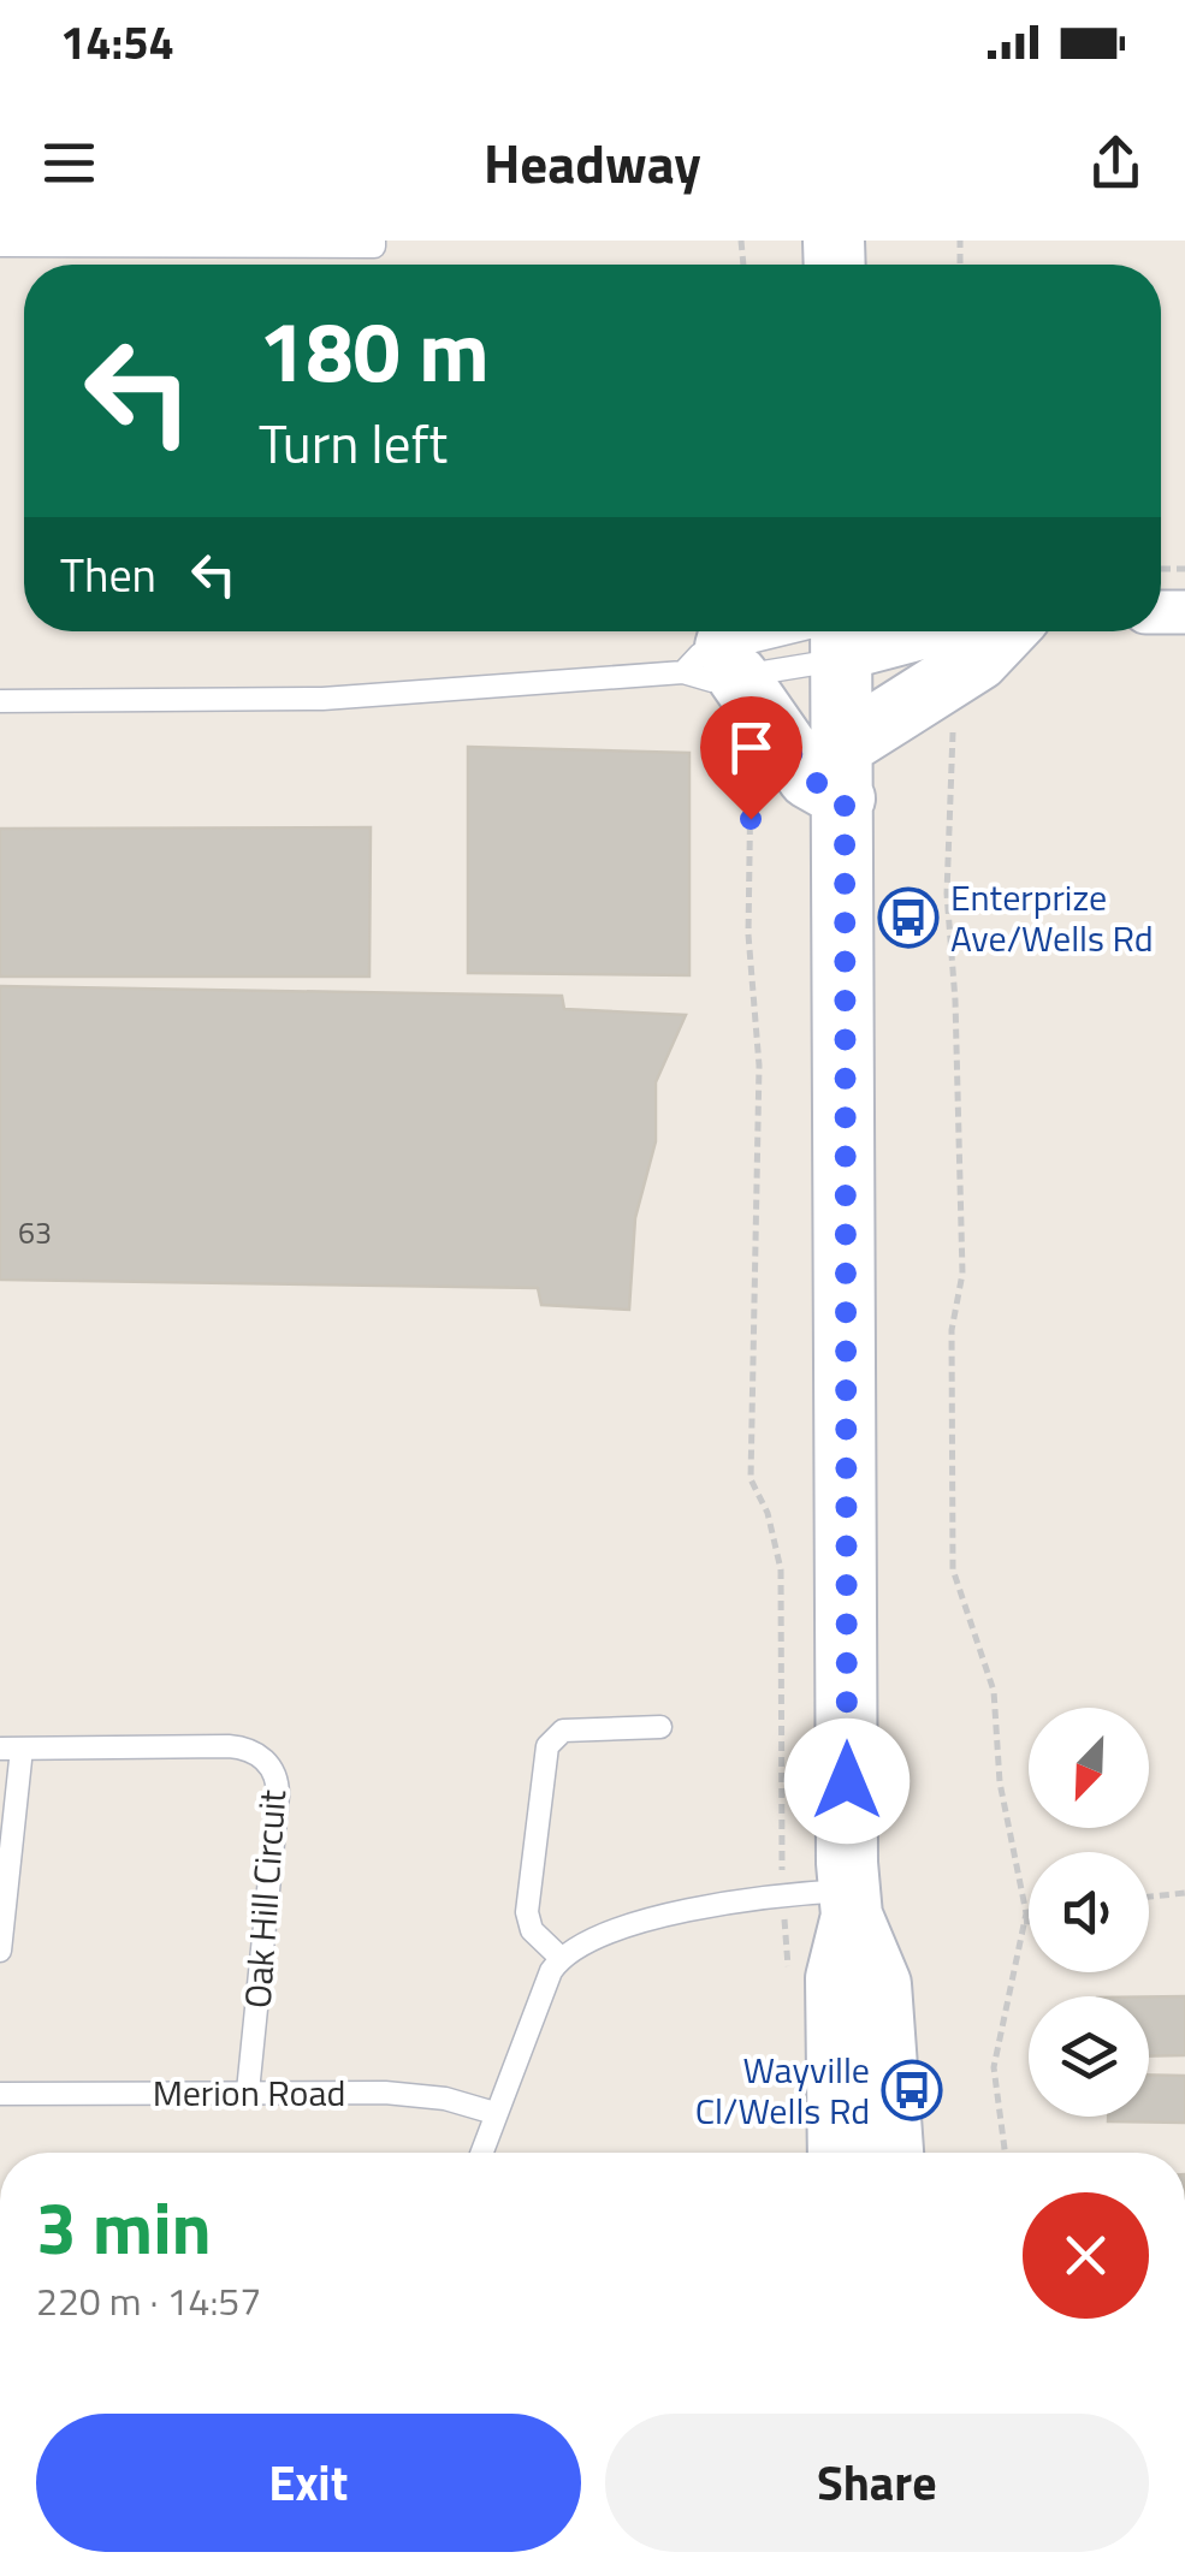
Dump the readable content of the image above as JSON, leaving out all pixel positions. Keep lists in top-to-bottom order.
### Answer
{
  "streets": {
    "lane": ["Oak Hill Circuit", "Merion Road"]
  },
  "crossings": [
    ["Oak Hill Circuit", "Merion Road"]
  ],
  "places": {
    "bus stop": ["Enterprize Ave/Wells Rd", "Wayville Cl/Wells Rd"]
  },
  "house_numbers": ["63"],
  "north": "bottom left",
  "page": {
    "status": "14:54",
    "header": "Headway",
    "turn": ["180 m", "Turn left"],
    "then": "Then",
    "heading": ["3 min", "220 m · 14:57"],
    "buttons": ["Exit", "Share"]
  }
}
